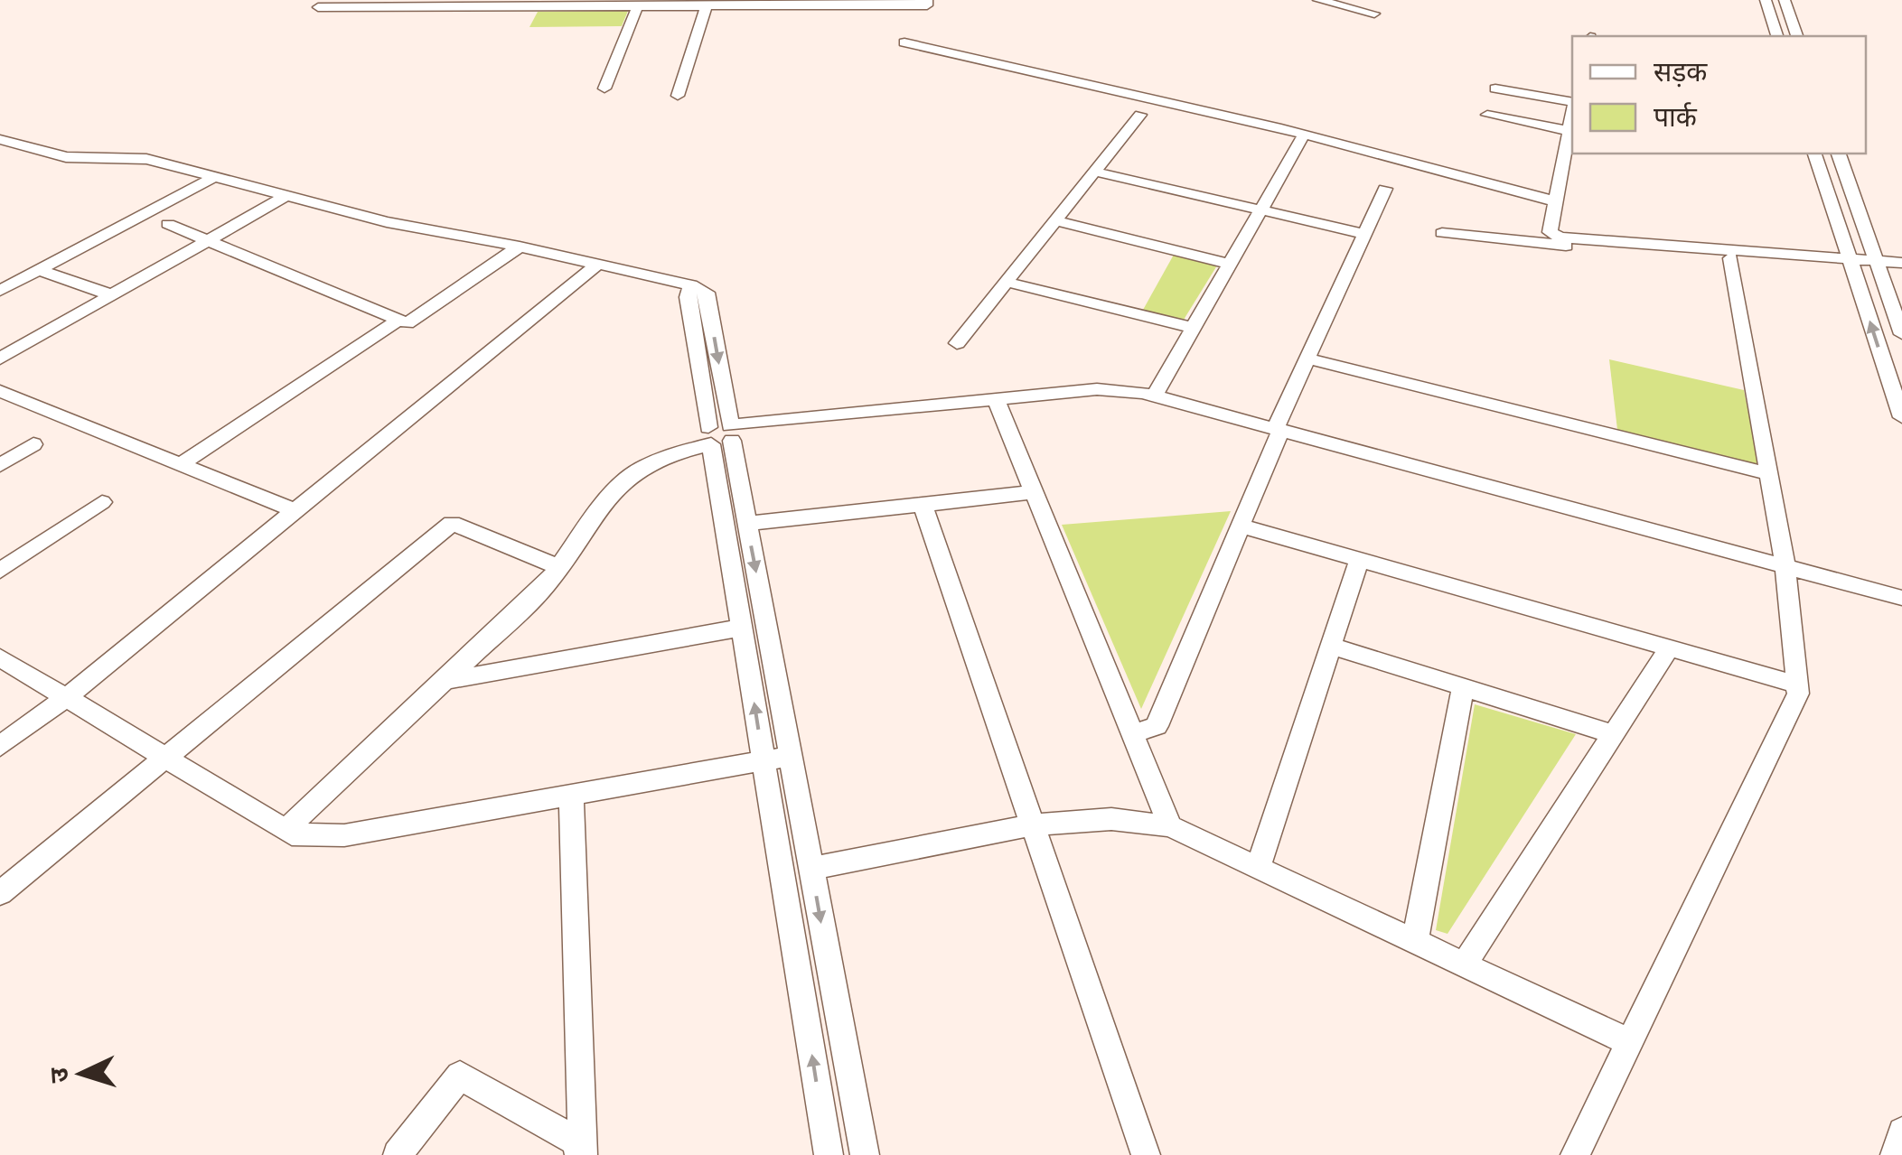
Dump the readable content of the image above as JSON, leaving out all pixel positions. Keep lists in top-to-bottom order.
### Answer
{
  "legend": ["सड़क", "पार्क"],
  "north": "left"
}
